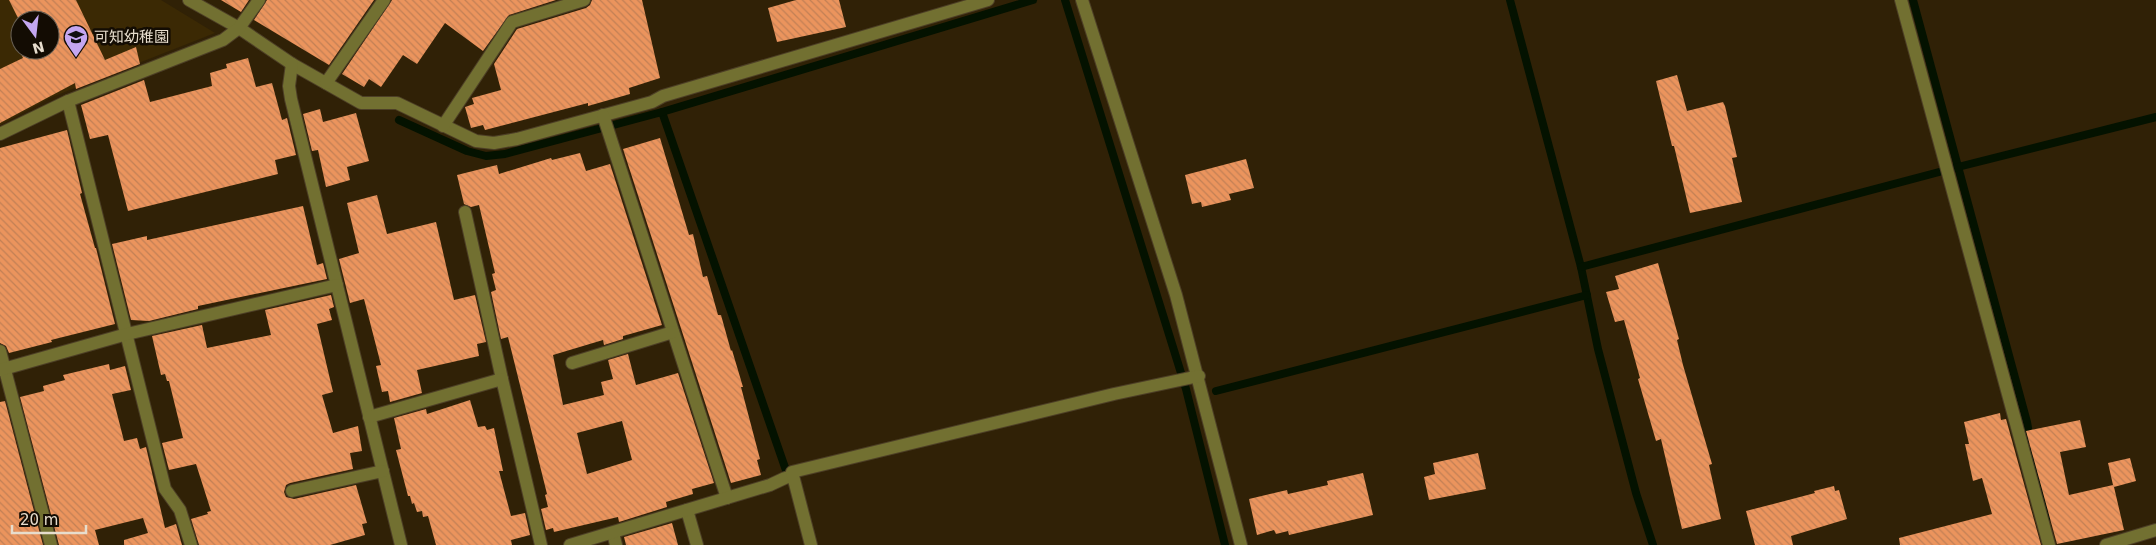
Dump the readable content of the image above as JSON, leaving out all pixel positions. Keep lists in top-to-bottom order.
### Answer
{
  "places": {
    "school or university": ["可知幼稚園"]
  },
  "scale_bar": "20 m",
  "north": "bottom"
}
